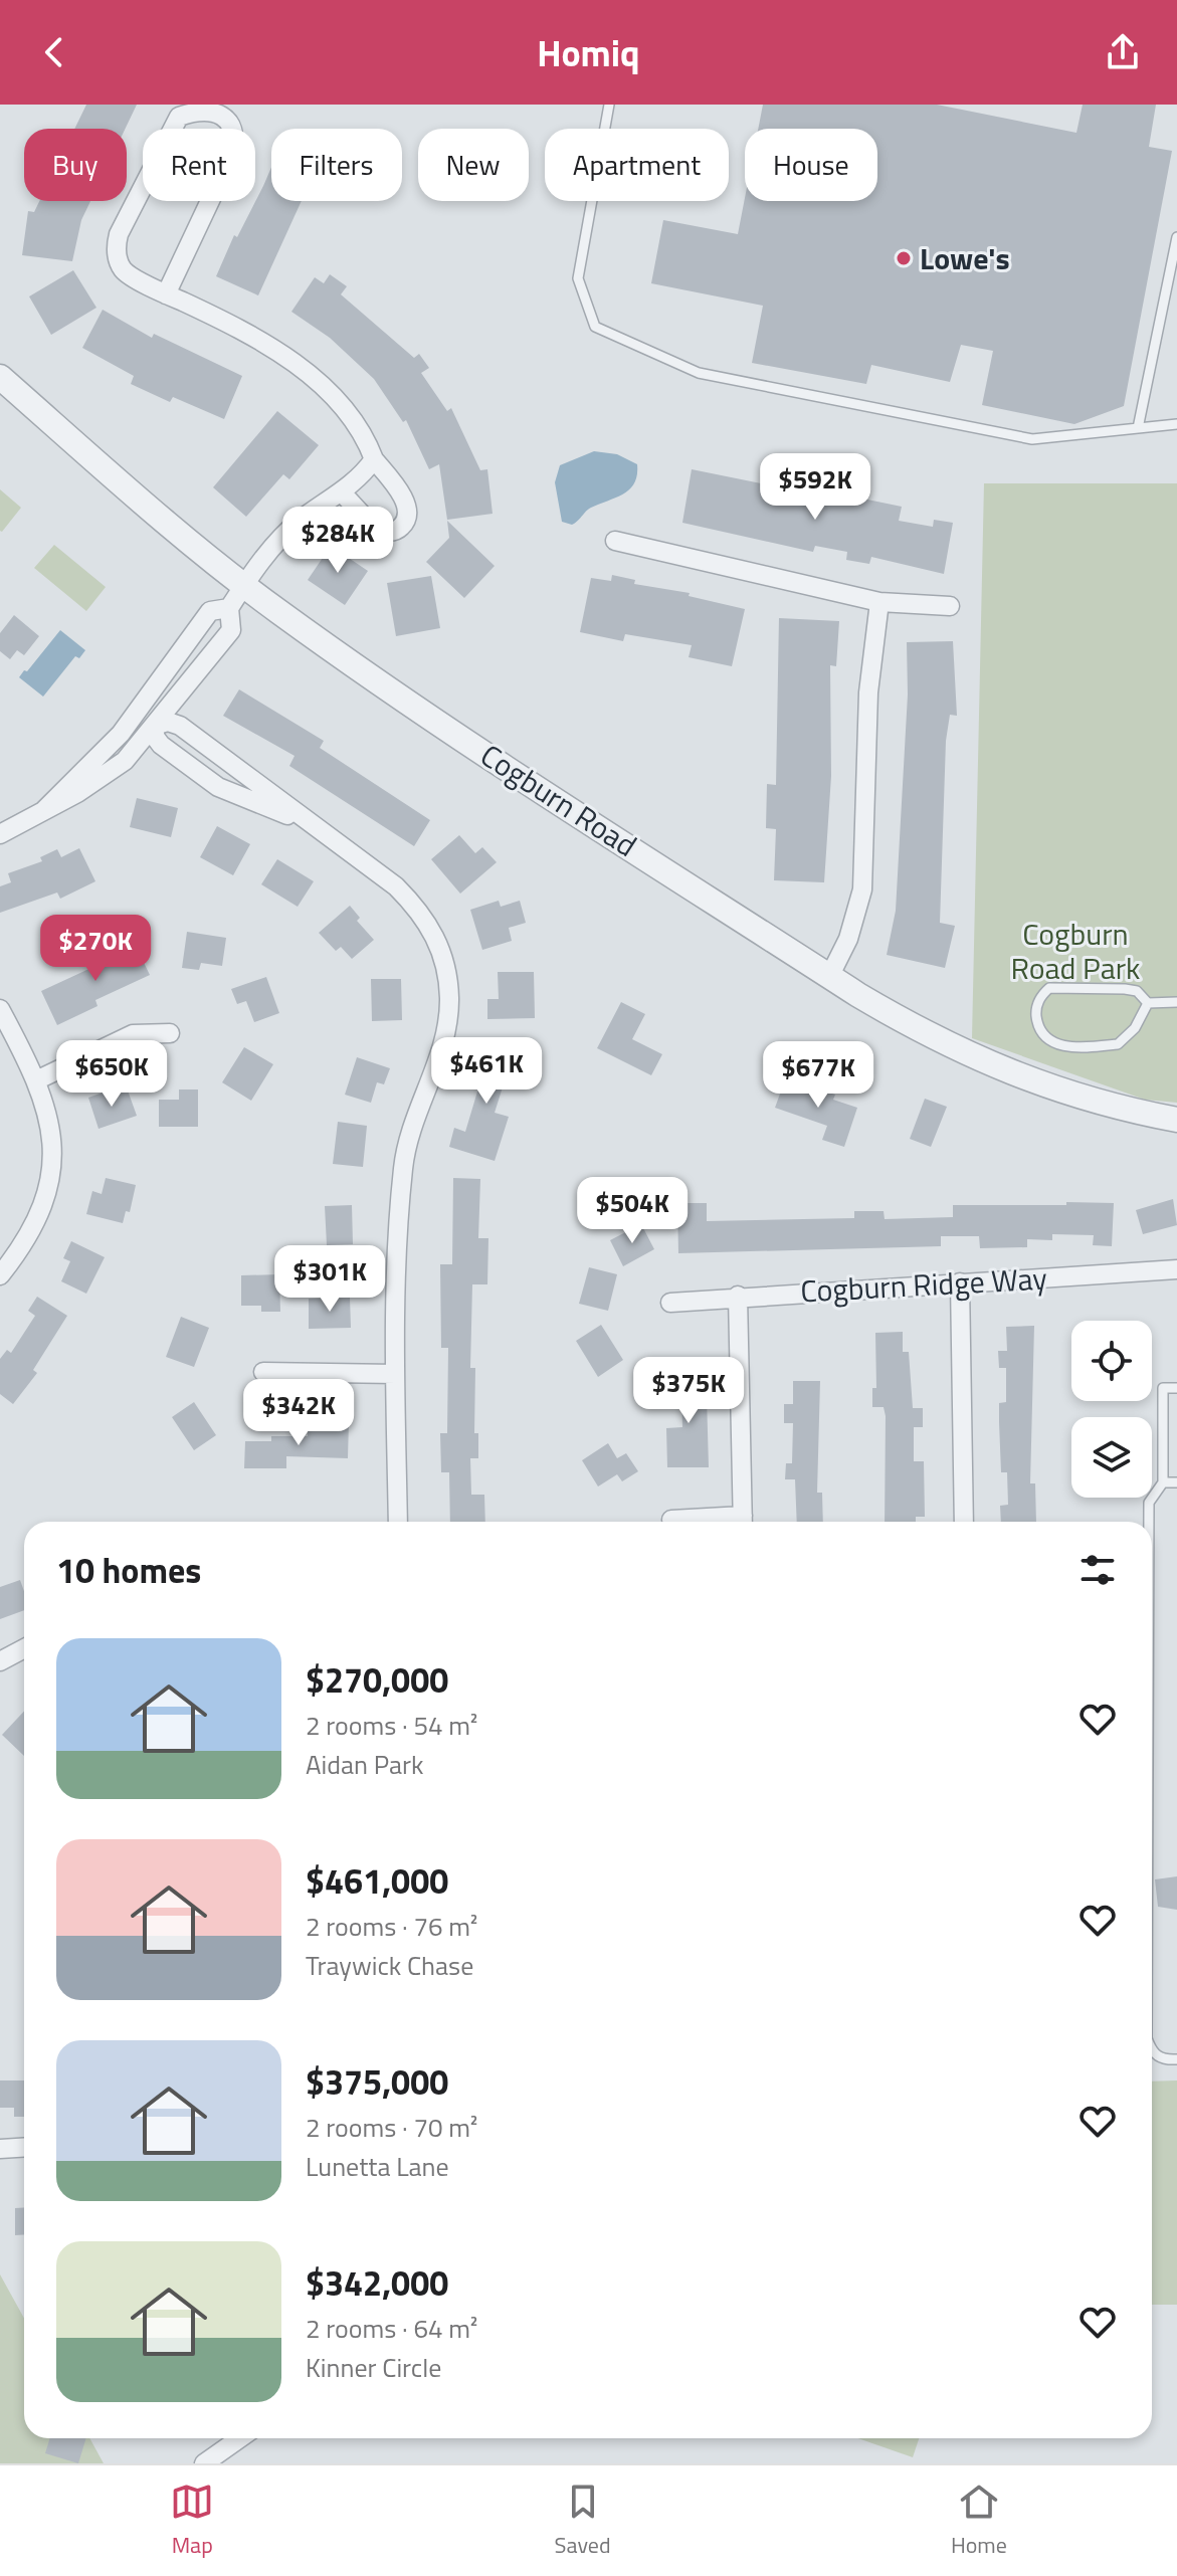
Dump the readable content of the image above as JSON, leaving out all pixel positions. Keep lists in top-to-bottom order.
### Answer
{
  "streets": {
    "street": ["Cogburn Road", "Cogburn Ridge Way"]
  },
  "parks": ["Cogburn Road Park"],
  "places": ["Lowe's"],
  "page": {
    "header": "Homiq",
    "chip": [
      "Buy",
      "Rent",
      "Filters",
      "New",
      "Apartment",
      "House"
    ],
    "price": [
      "$592K",
      "$284K",
      "$270K",
      "$461K",
      "$650K",
      "$677K",
      "$504K",
      "$301K",
      "$375K",
      "$342K"
    ],
    "heading": "10 homes",
    "list": [
      {
        "name": "$270,000",
        "note": "2 rooms · 54 m² · Aidan Park"
      },
      {
        "name": "$461,000",
        "note": "2 rooms · 76 m² · Traywick Chase"
      },
      {
        "name": "$375,000",
        "note": "2 rooms · 70 m² · Lunetta Lane"
      },
      {
        "name": "$342,000",
        "note": "2 rooms · 64 m² · Kinner Circle"
      }
    ],
    "tabs": ["Map", "Saved", "Home"]
  }
}
